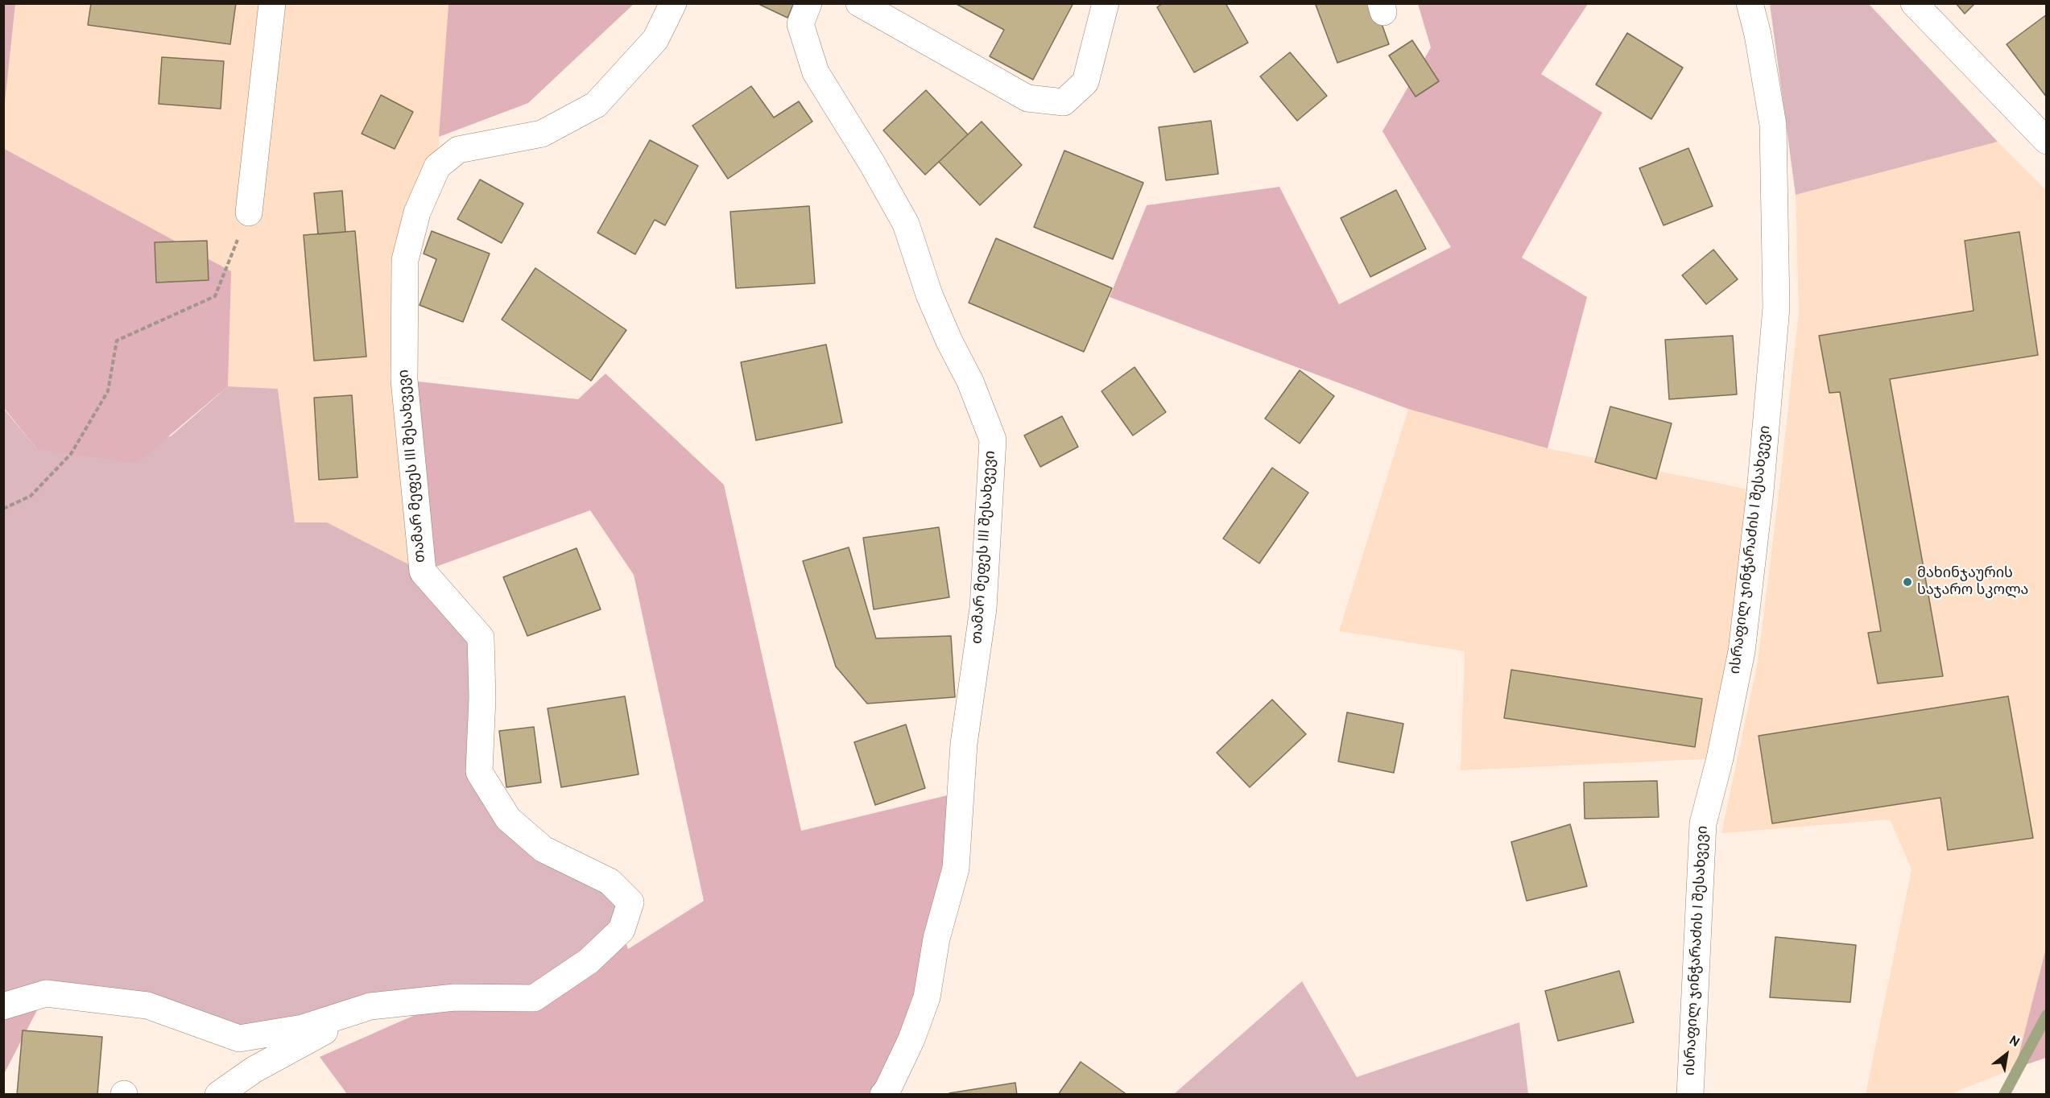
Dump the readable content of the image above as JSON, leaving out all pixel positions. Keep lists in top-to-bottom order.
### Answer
{
  "streets": {
    "street": ["თამარ მეფეს III შესახვევი", "ისრაფილ ჯინჭარაძის I შესახვევი"]
  },
  "places": ["მახინჯაურის საჯარო სკოლა"],
  "north": "top right"
}
